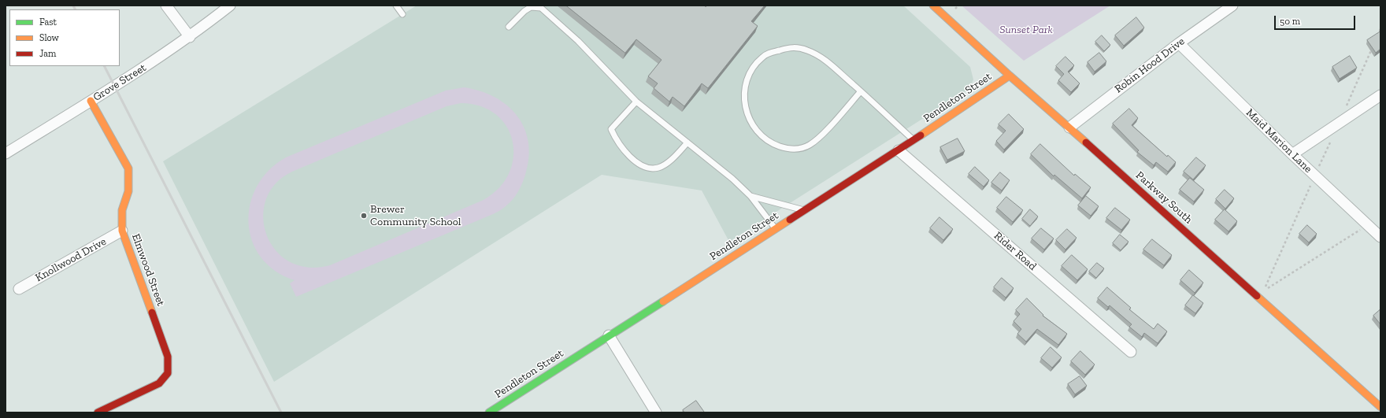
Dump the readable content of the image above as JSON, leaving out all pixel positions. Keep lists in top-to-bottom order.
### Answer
{
  "streets": {
    "street": [
      "Robin Hood Drive",
      "Grove Street",
      "Pendleton Street",
      "Maid Marion Lane",
      "Parkway South",
      "Rider Road",
      "Knollwood Drive",
      "Elmwood Street"
    ]
  },
  "crossings": [
    ["Robin Hood Drive", "Maid Marion Lane"],
    ["Robin Hood Drive", "Parkway South"],
    ["Grove Street", "Elmwood Street"],
    ["Pendleton Street", "Parkway South"],
    ["Pendleton Street", "Rider Road"],
    ["Knollwood Drive", "Elmwood Street"]
  ],
  "parks": ["Sunset Park"],
  "places": ["Brewer Community School"],
  "legend": ["Fast", "Slow", "Jam"],
  "scale_bar": "50 m"
}
